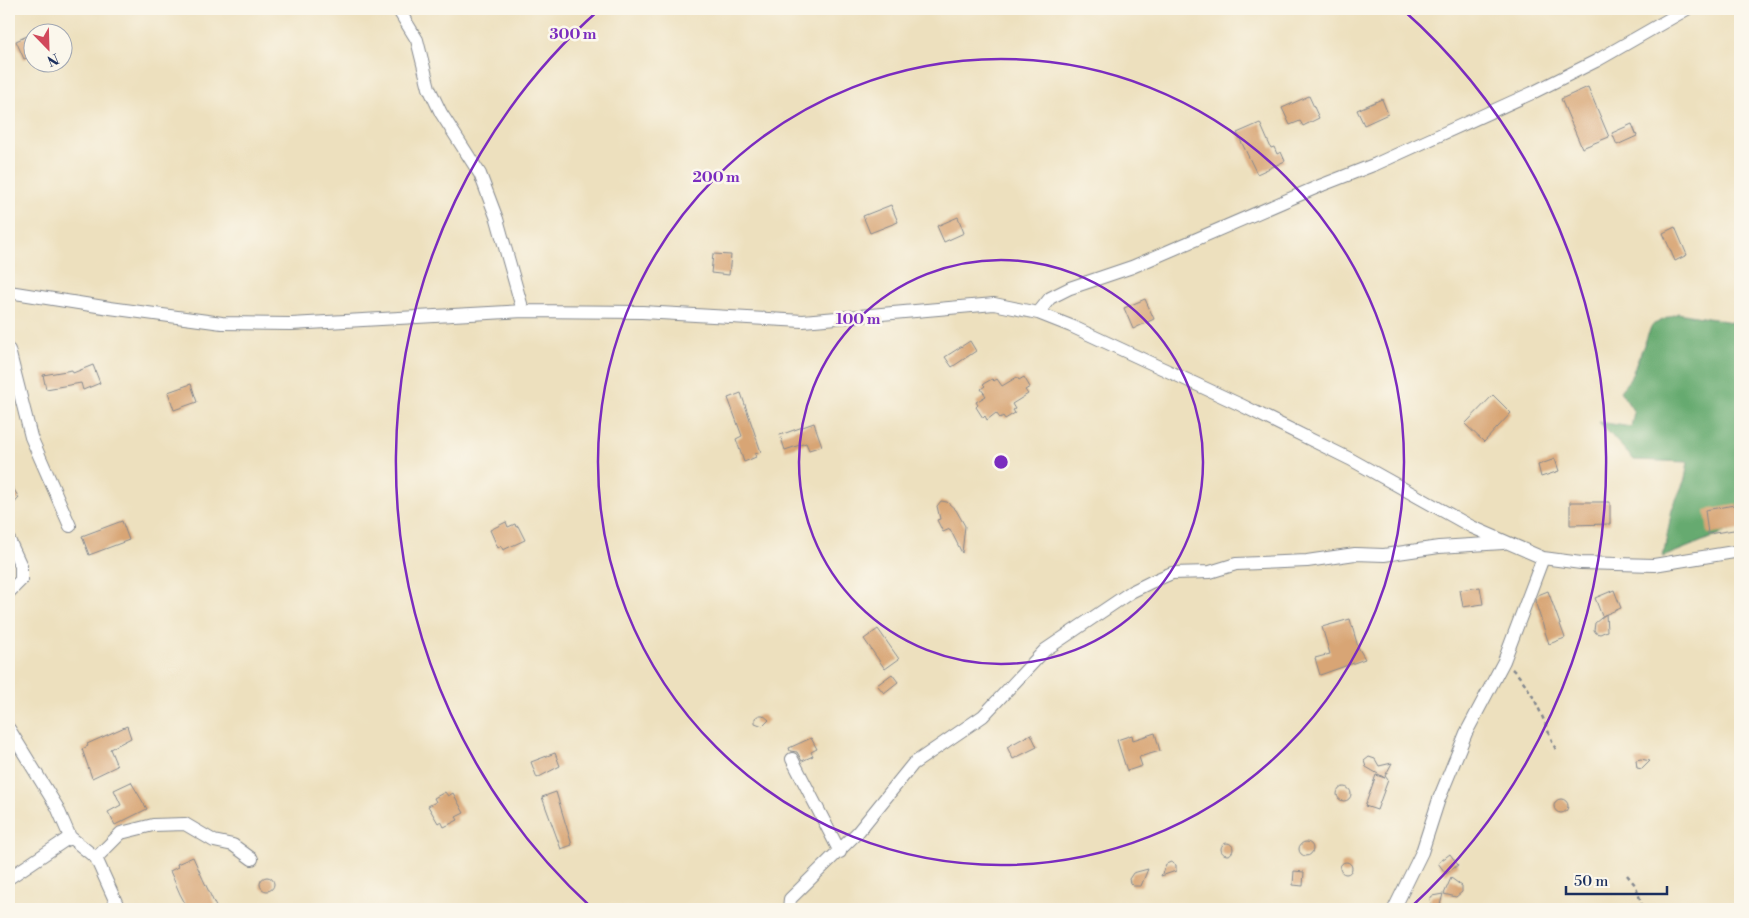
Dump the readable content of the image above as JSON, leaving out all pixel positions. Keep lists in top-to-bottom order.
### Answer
{
  "scale_bar": "50 m",
  "north": "bottom right",
  "rings": ["300 m", "200 m", "100 m"]
}
